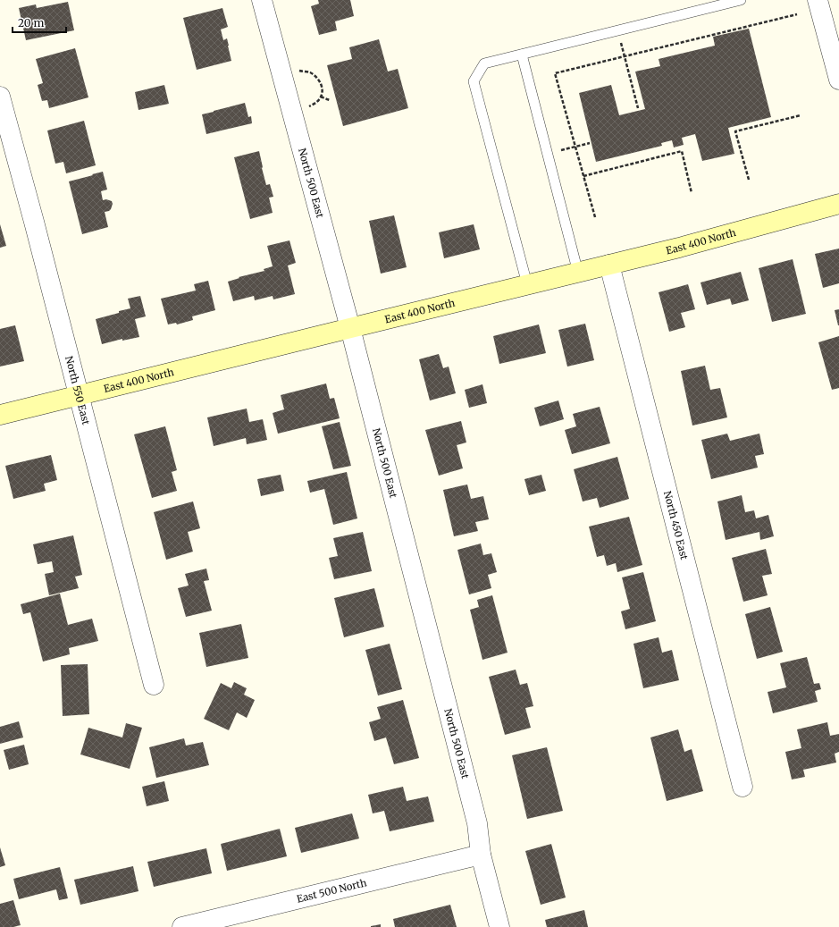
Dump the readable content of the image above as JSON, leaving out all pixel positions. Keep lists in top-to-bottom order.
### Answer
{
  "streets": {
    "main road": ["East 400 North"],
    "street": [
      "North 500 East",
      "North 550 East",
      "North 450 East",
      "East 500 North"
    ]
  },
  "crossings": [
    ["North 500 East", "East 400 North"],
    ["North 500 East", "East 500 North"],
    ["East 400 North", "North 550 East"],
    ["East 400 North", "North 450 East"]
  ],
  "scale_bar": "20 m"
}
